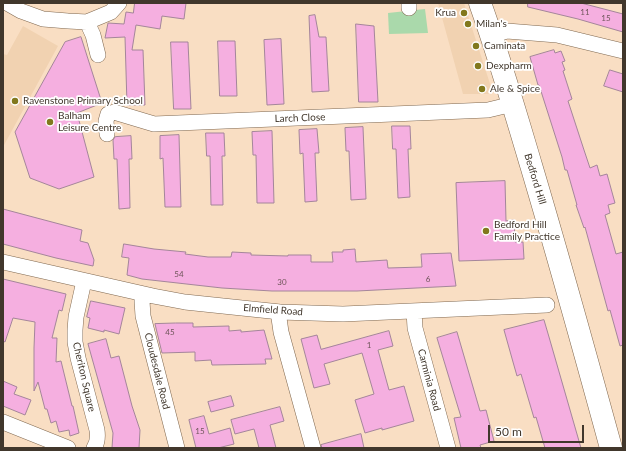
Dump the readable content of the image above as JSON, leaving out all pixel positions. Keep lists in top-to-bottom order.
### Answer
{
  "streets": {
    "main road": ["Bedford Hill"],
    "street": [
      "Larch Close",
      "Elmfield Road",
      "Cloudesdale Road",
      "Cheriton Square",
      "Carminia Road"
    ]
  },
  "crossings": [
    ["Larch Close", "Bedford Hill"],
    ["Elmfield Road", "Cloudesdale Road"],
    ["Elmfield Road", "Cheriton Square"],
    ["Elmfield Road", "Carminia Road"]
  ],
  "places": [
    "Krua",
    "Milan's",
    "Caminata",
    "Dexpharm",
    "Ale & Spice",
    "Ravenstone Primary School",
    "Balham Leisure Centre",
    "Bedford Hill Family Practice"
  ],
  "house_numbers": [
    "11",
    "15",
    "54",
    "6",
    "30",
    "45",
    "1",
    "15"
  ],
  "scale_bar": "50 m"
}
